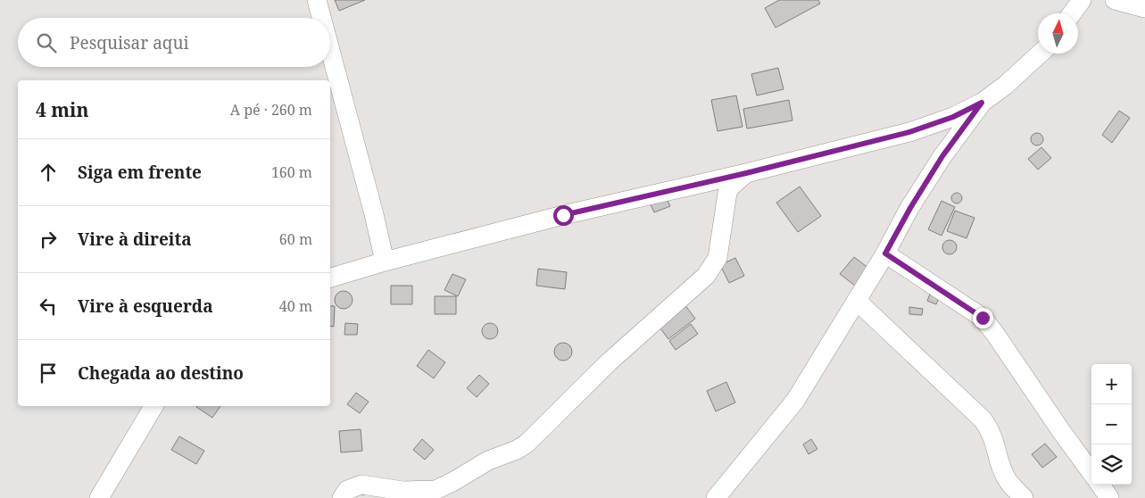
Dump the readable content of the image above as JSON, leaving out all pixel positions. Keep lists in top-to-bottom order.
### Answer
{
  "north": "top",
  "page": {
    "search": "Pesquisar aqui",
    "heading": ["4 min", "A pé · 260 m"],
    "list": [
      ["Siga em frente", "160 m"],
      ["Vire à direita", "60 m"],
      ["Vire à esquerda", "40 m"],
      "Chegada ao destino"
    ],
    "map_buttons": ["+", "−"]
  }
}
